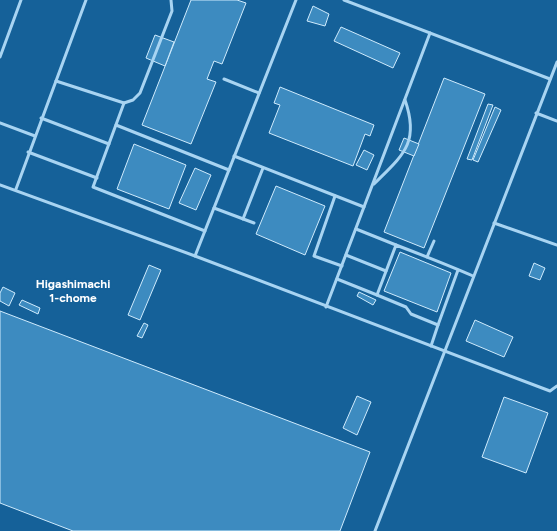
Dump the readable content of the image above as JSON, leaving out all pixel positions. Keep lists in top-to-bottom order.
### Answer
{
  "districts": ["Higashimachi 1-chome"]
}
